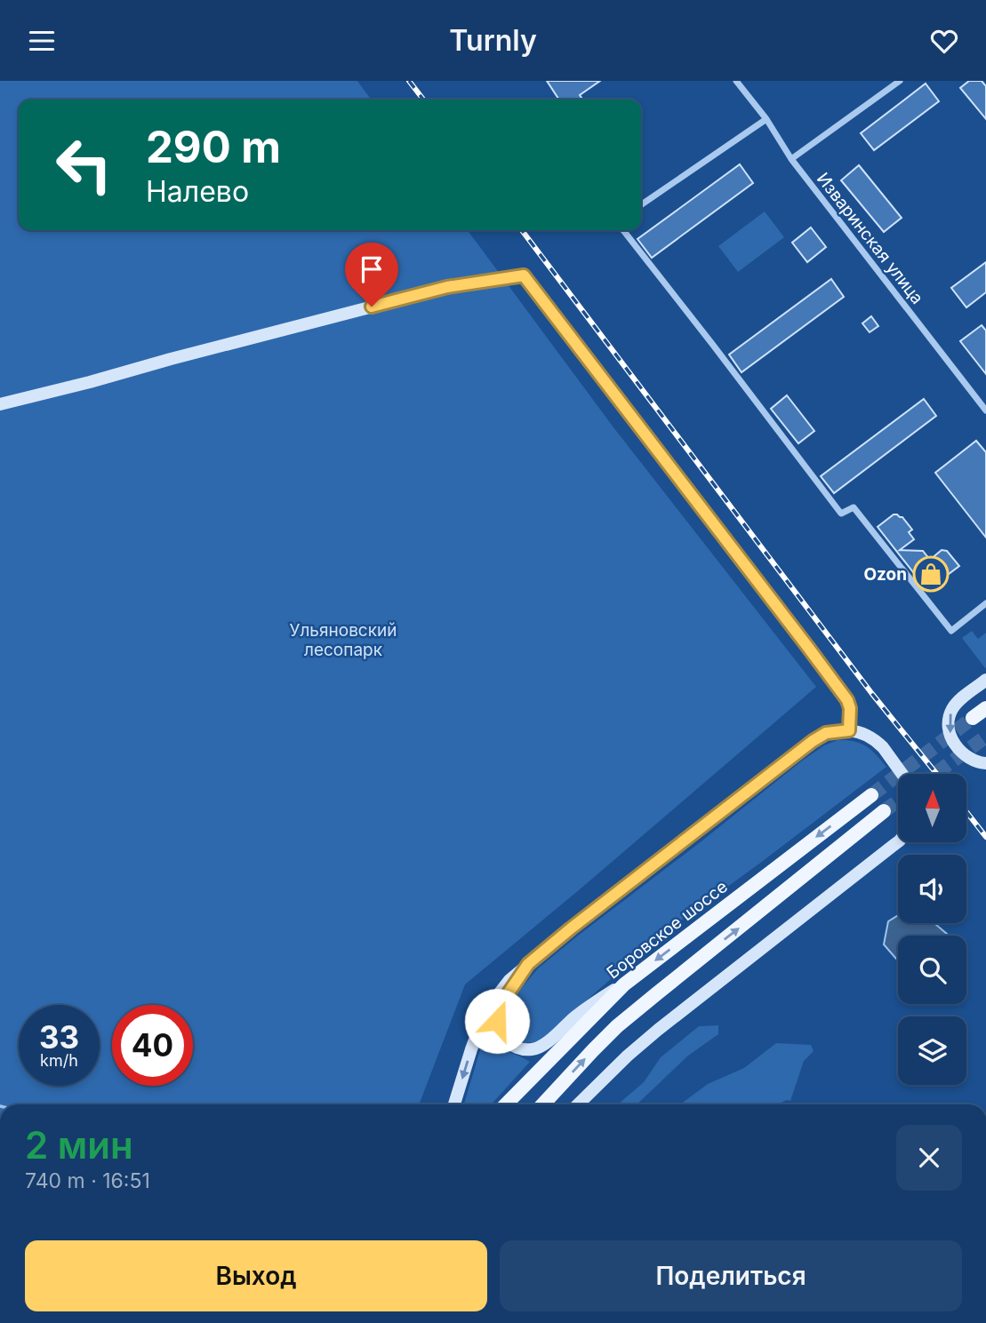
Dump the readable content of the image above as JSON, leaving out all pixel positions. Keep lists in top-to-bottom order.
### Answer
{
  "streets": {
    "main road": ["Боровское шоссе"],
    "street": ["Изваринская улица"]
  },
  "parks": ["Ульяновский лесопарк"],
  "places": {
    "shop": ["Ozon"]
  },
  "north": "top",
  "page": {
    "header": "Turnly",
    "turn": ["290 m", "Налево"],
    "speed": "33 km/h",
    "limit": "40",
    "heading": ["2 мин", "740 m · 16:51"],
    "buttons": ["Выход", "Поделиться"]
  }
}
